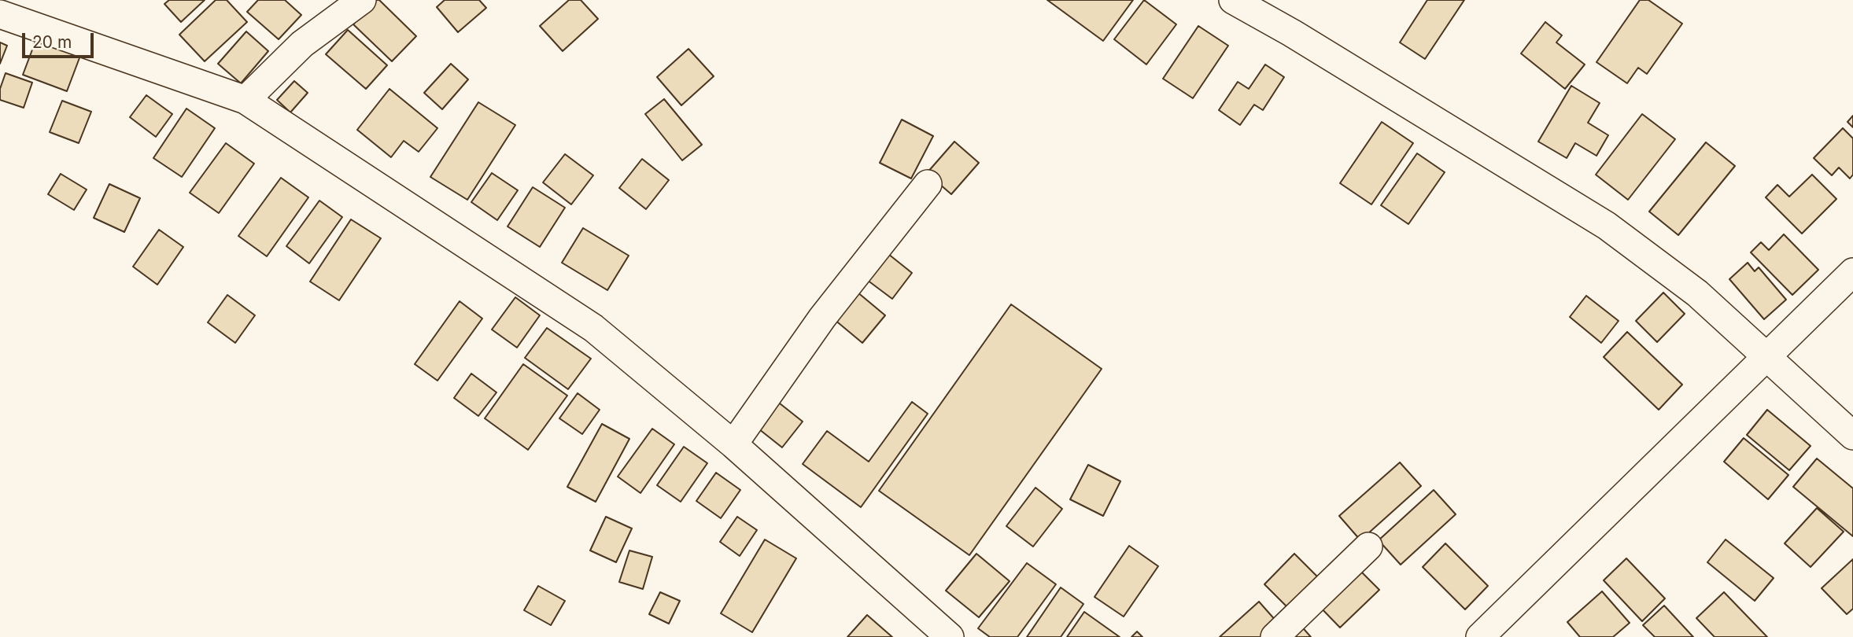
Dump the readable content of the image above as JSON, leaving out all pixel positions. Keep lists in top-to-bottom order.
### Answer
{
  "scale_bar": "20 m"
}
